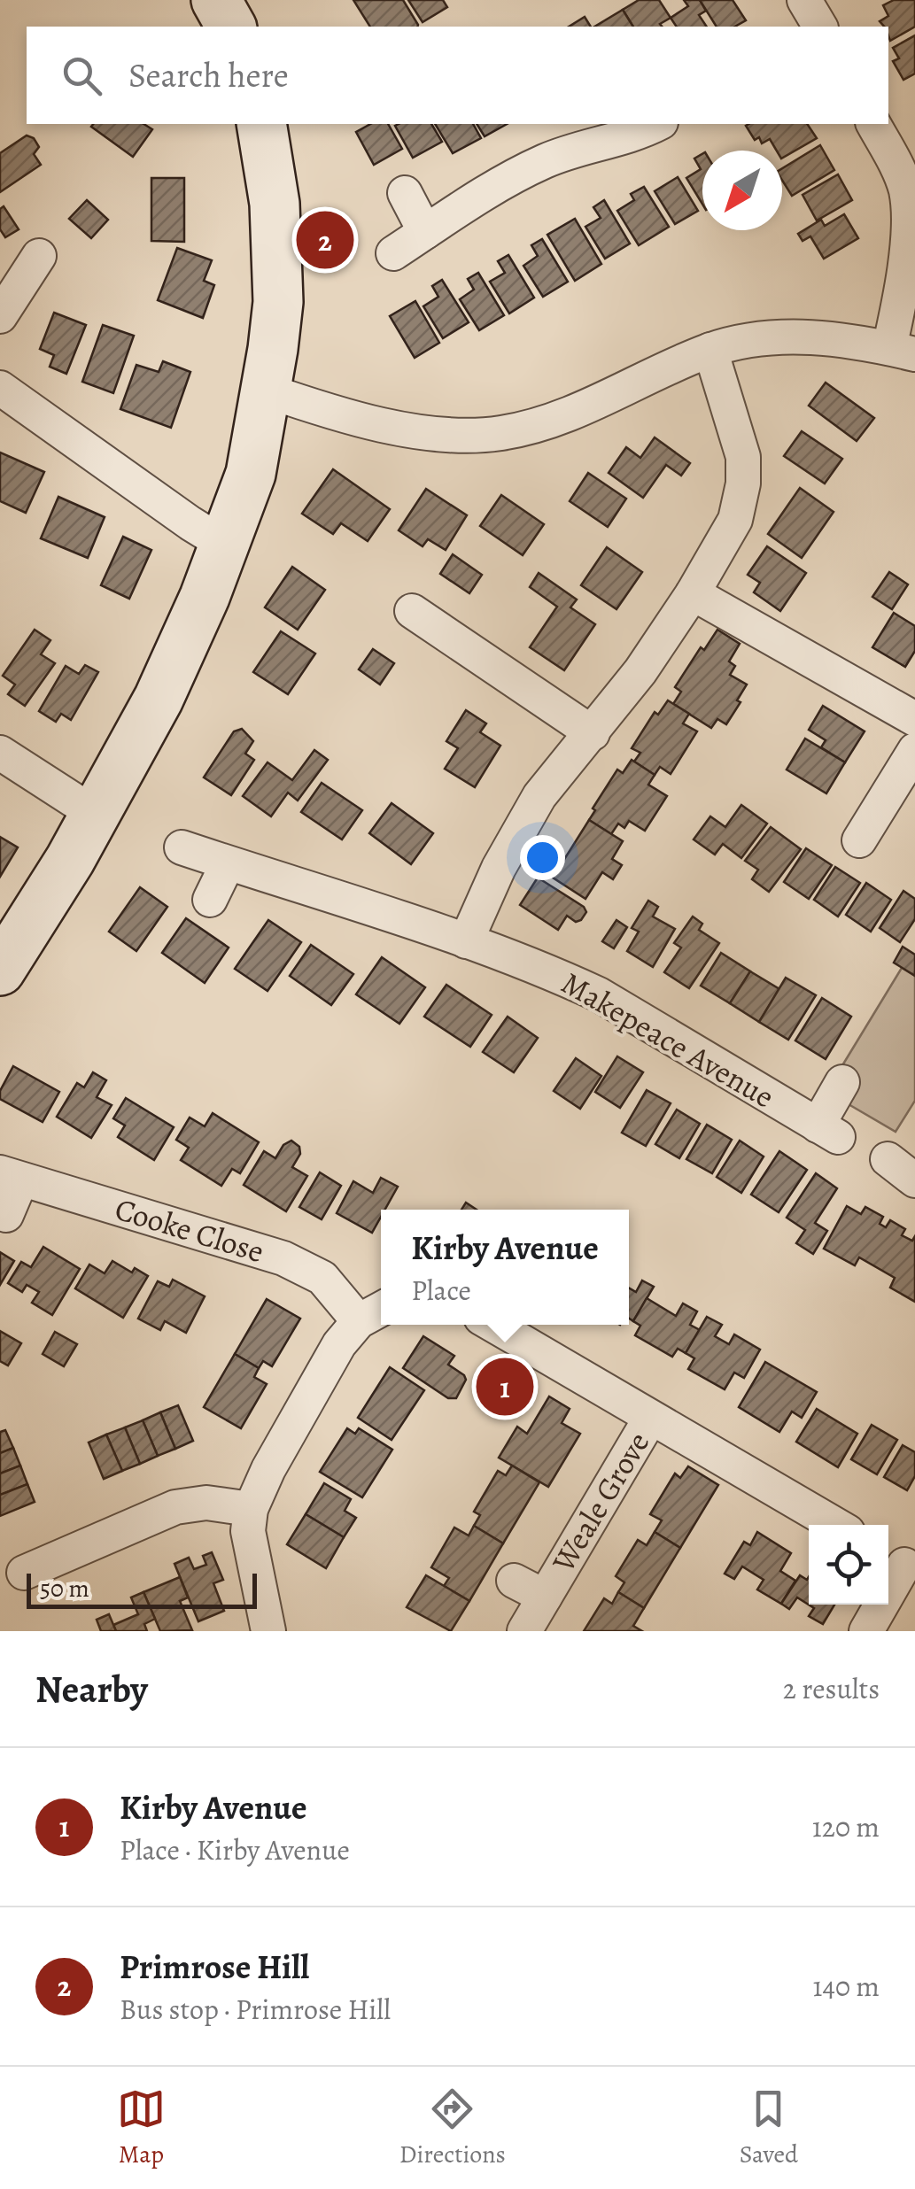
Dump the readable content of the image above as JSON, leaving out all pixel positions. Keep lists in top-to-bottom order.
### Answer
{
  "streets": {
    "street": ["Makepeace Avenue", "Cooke Close", "Weale Grove"]
  },
  "scale_bar": "50 m",
  "north": "bottom left",
  "page": {
    "search": "Search here",
    "pins": ["2", "1"],
    "popup": ["Kirby Avenue", "Place"],
    "scale": "50 m",
    "heading": ["Nearby", "2 results"],
    "list": [
      {
        "mark": "1",
        "name": "Kirby Avenue",
        "note": "Place · Kirby Avenue",
        "value": "120 m"
      },
      {
        "mark": "2",
        "name": "Primrose Hill",
        "note": "Bus stop · Primrose Hill",
        "value": "140 m"
      }
    ],
    "nav": ["Map", "Directions", "Saved"]
  }
}
